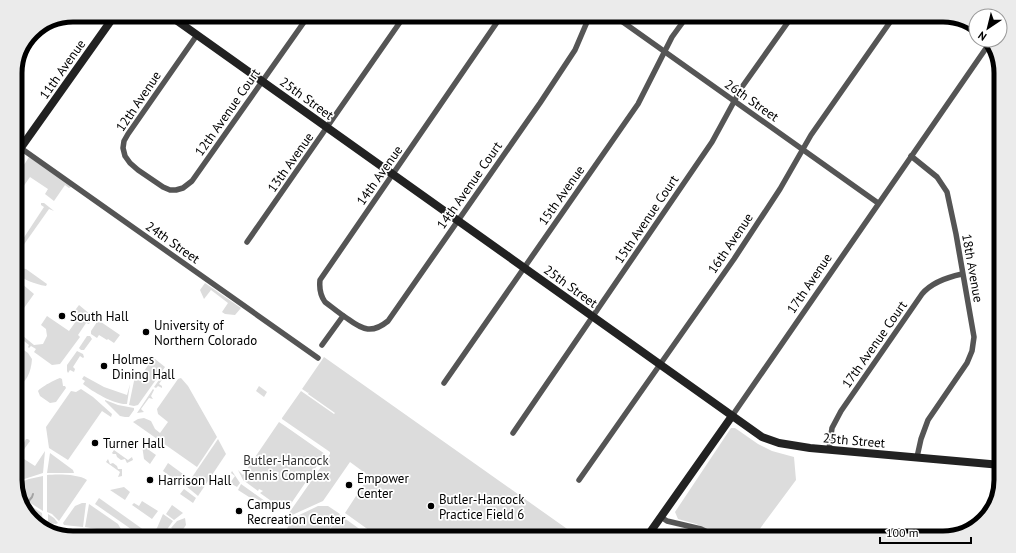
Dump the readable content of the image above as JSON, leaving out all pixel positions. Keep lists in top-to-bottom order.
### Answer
{
  "streets": {
    "street": [
      "11th Avenue",
      "25th Street",
      "26th Street",
      "12th Avenue",
      "12th Avenue Court",
      "13th Avenue",
      "14th Avenue",
      "14th Avenue Court",
      "15th Avenue",
      "15th Avenue Court",
      "24th Street",
      "16th Avenue",
      "18th Avenue",
      "17th Avenue",
      "17th Avenue Court"
    ]
  },
  "crossings": [
    ["25th Street", "12th Avenue"],
    ["25th Street", "12th Avenue Court"],
    ["25th Street", "13th Avenue"],
    ["25th Street", "14th Avenue"],
    ["25th Street", "14th Avenue Court"],
    ["25th Street", "15th Avenue"],
    ["25th Street", "15th Avenue Court"],
    ["25th Street", "16th Avenue"],
    ["25th Street", "18th Avenue"],
    ["25th Street", "17th Avenue"],
    ["25th Street", "17th Avenue Court"],
    ["26th Street", "15th Avenue"],
    ["26th Street", "15th Avenue Court"],
    ["26th Street", "16th Avenue"],
    ["26th Street", "17th Avenue"],
    ["12th Avenue", "12th Avenue Court"],
    ["14th Avenue", "14th Avenue Court"],
    ["18th Avenue", "17th Avenue"],
    ["18th Avenue", "17th Avenue Court"]
  ],
  "parks": ["Butler-Hancock Tennis Complex"],
  "places": [
    "South Hall",
    "University of Northern Colorado",
    "Holmes Dining Hall",
    "Turner Hall",
    "Harrison Hall",
    "Empower Center",
    "Butler-Hancock Practice Field 6",
    "Campus Recreation Center"
  ],
  "scale_bar": "100 m",
  "north": "bottom left"
}
